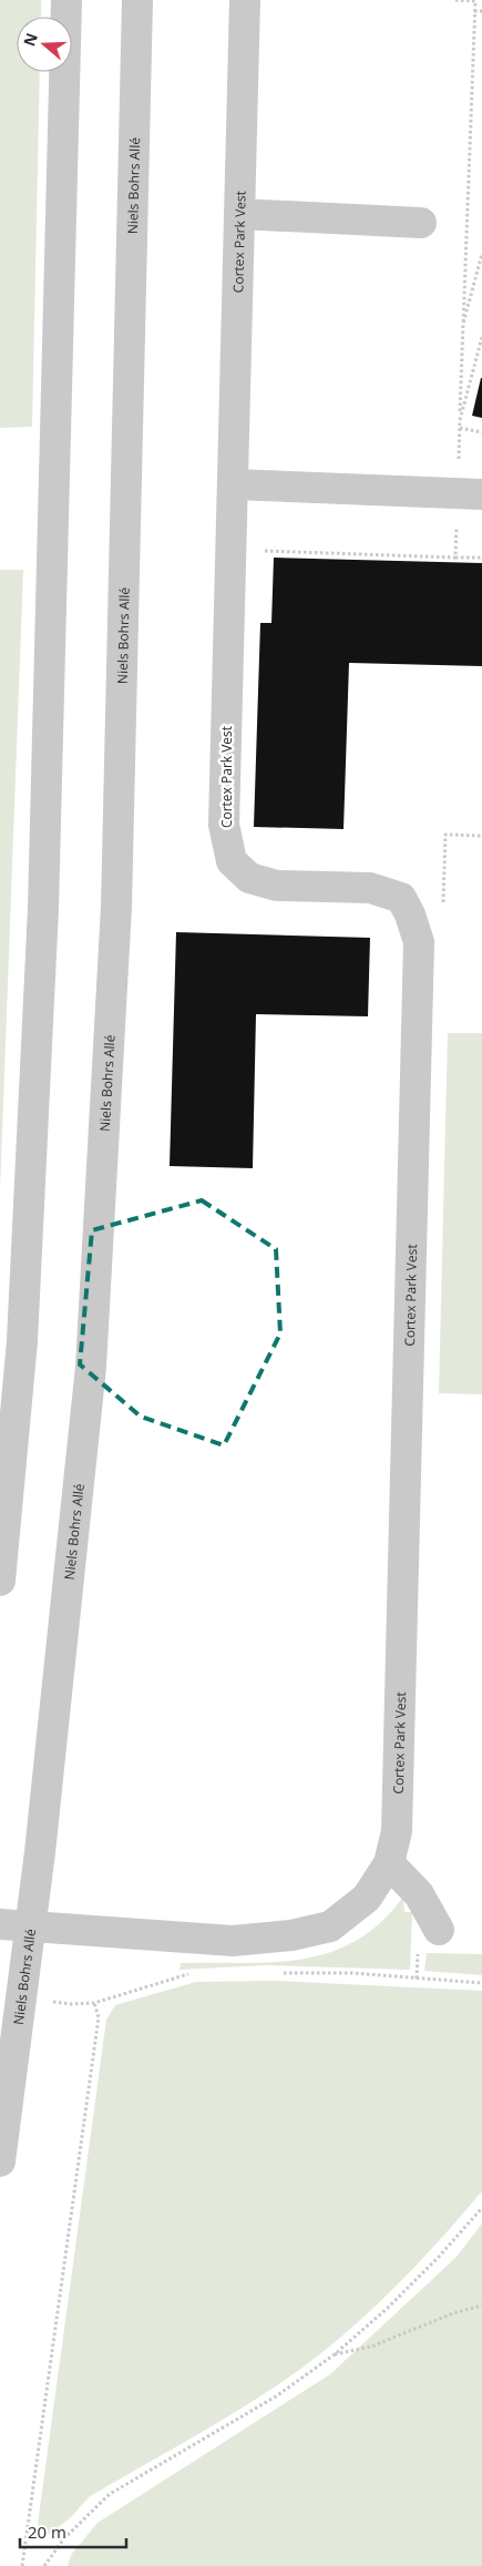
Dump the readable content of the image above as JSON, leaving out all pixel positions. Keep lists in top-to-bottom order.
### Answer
{
  "streets": {
    "street": ["Niels Bohrs Allé", "Cortex Park Vest"]
  },
  "crossings": [
    ["Niels Bohrs Allé", "Cortex Park Vest"]
  ],
  "scale_bar": "20 m",
  "north": "left"
}
